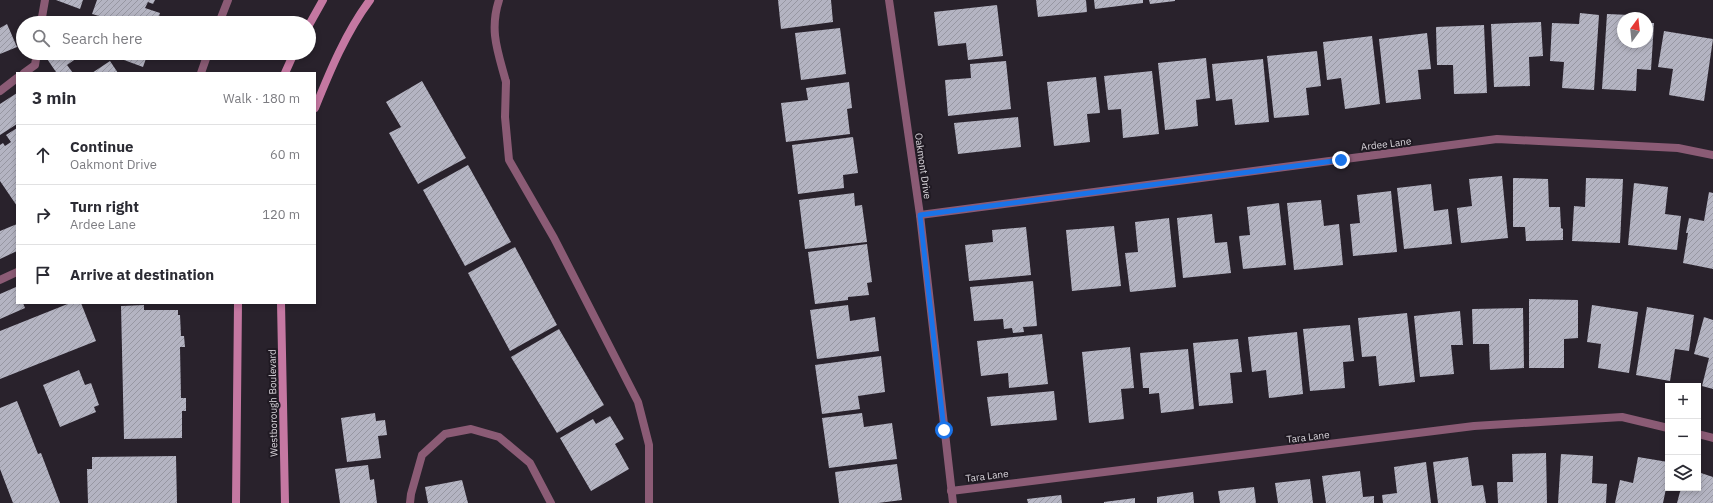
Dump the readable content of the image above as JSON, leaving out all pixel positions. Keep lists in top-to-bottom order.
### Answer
{
  "streets": {
    "main road": ["Westborough Boulevard"],
    "street": ["Ardee Lane", "Oakmont Drive", "Tara Lane"]
  },
  "crossings": [
    ["Ardee Lane", "Oakmont Drive"],
    ["Oakmont Drive", "Tara Lane"]
  ],
  "north": "top",
  "page": {
    "search": "Search here",
    "heading": ["3 min", "Walk · 180 m"],
    "list": [
      ["Continue", "Oakmont Drive", "60 m"],
      ["Turn right", "Ardee Lane", "120 m"],
      "Arrive at destination"
    ],
    "map_buttons": ["+", "−"]
  }
}
